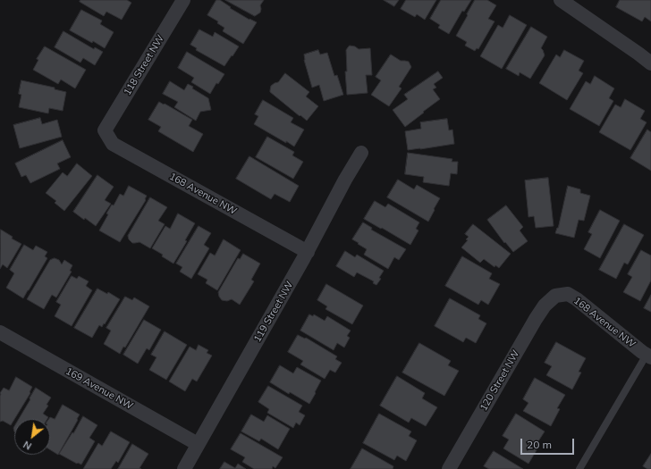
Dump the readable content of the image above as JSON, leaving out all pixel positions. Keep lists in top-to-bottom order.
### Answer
{
  "streets": {
    "street": [
      "118 Street NW",
      "168 Avenue NW",
      "119 Street NW",
      "120 Street NW",
      "169 Avenue NW"
    ]
  },
  "crossings": [
    ["118 Street NW", "168 Avenue NW"],
    ["168 Avenue NW", "119 Street NW"],
    ["168 Avenue NW", "120 Street NW"],
    ["119 Street NW", "169 Avenue NW"]
  ],
  "scale_bar": "20 m",
  "north": "bottom left"
}
